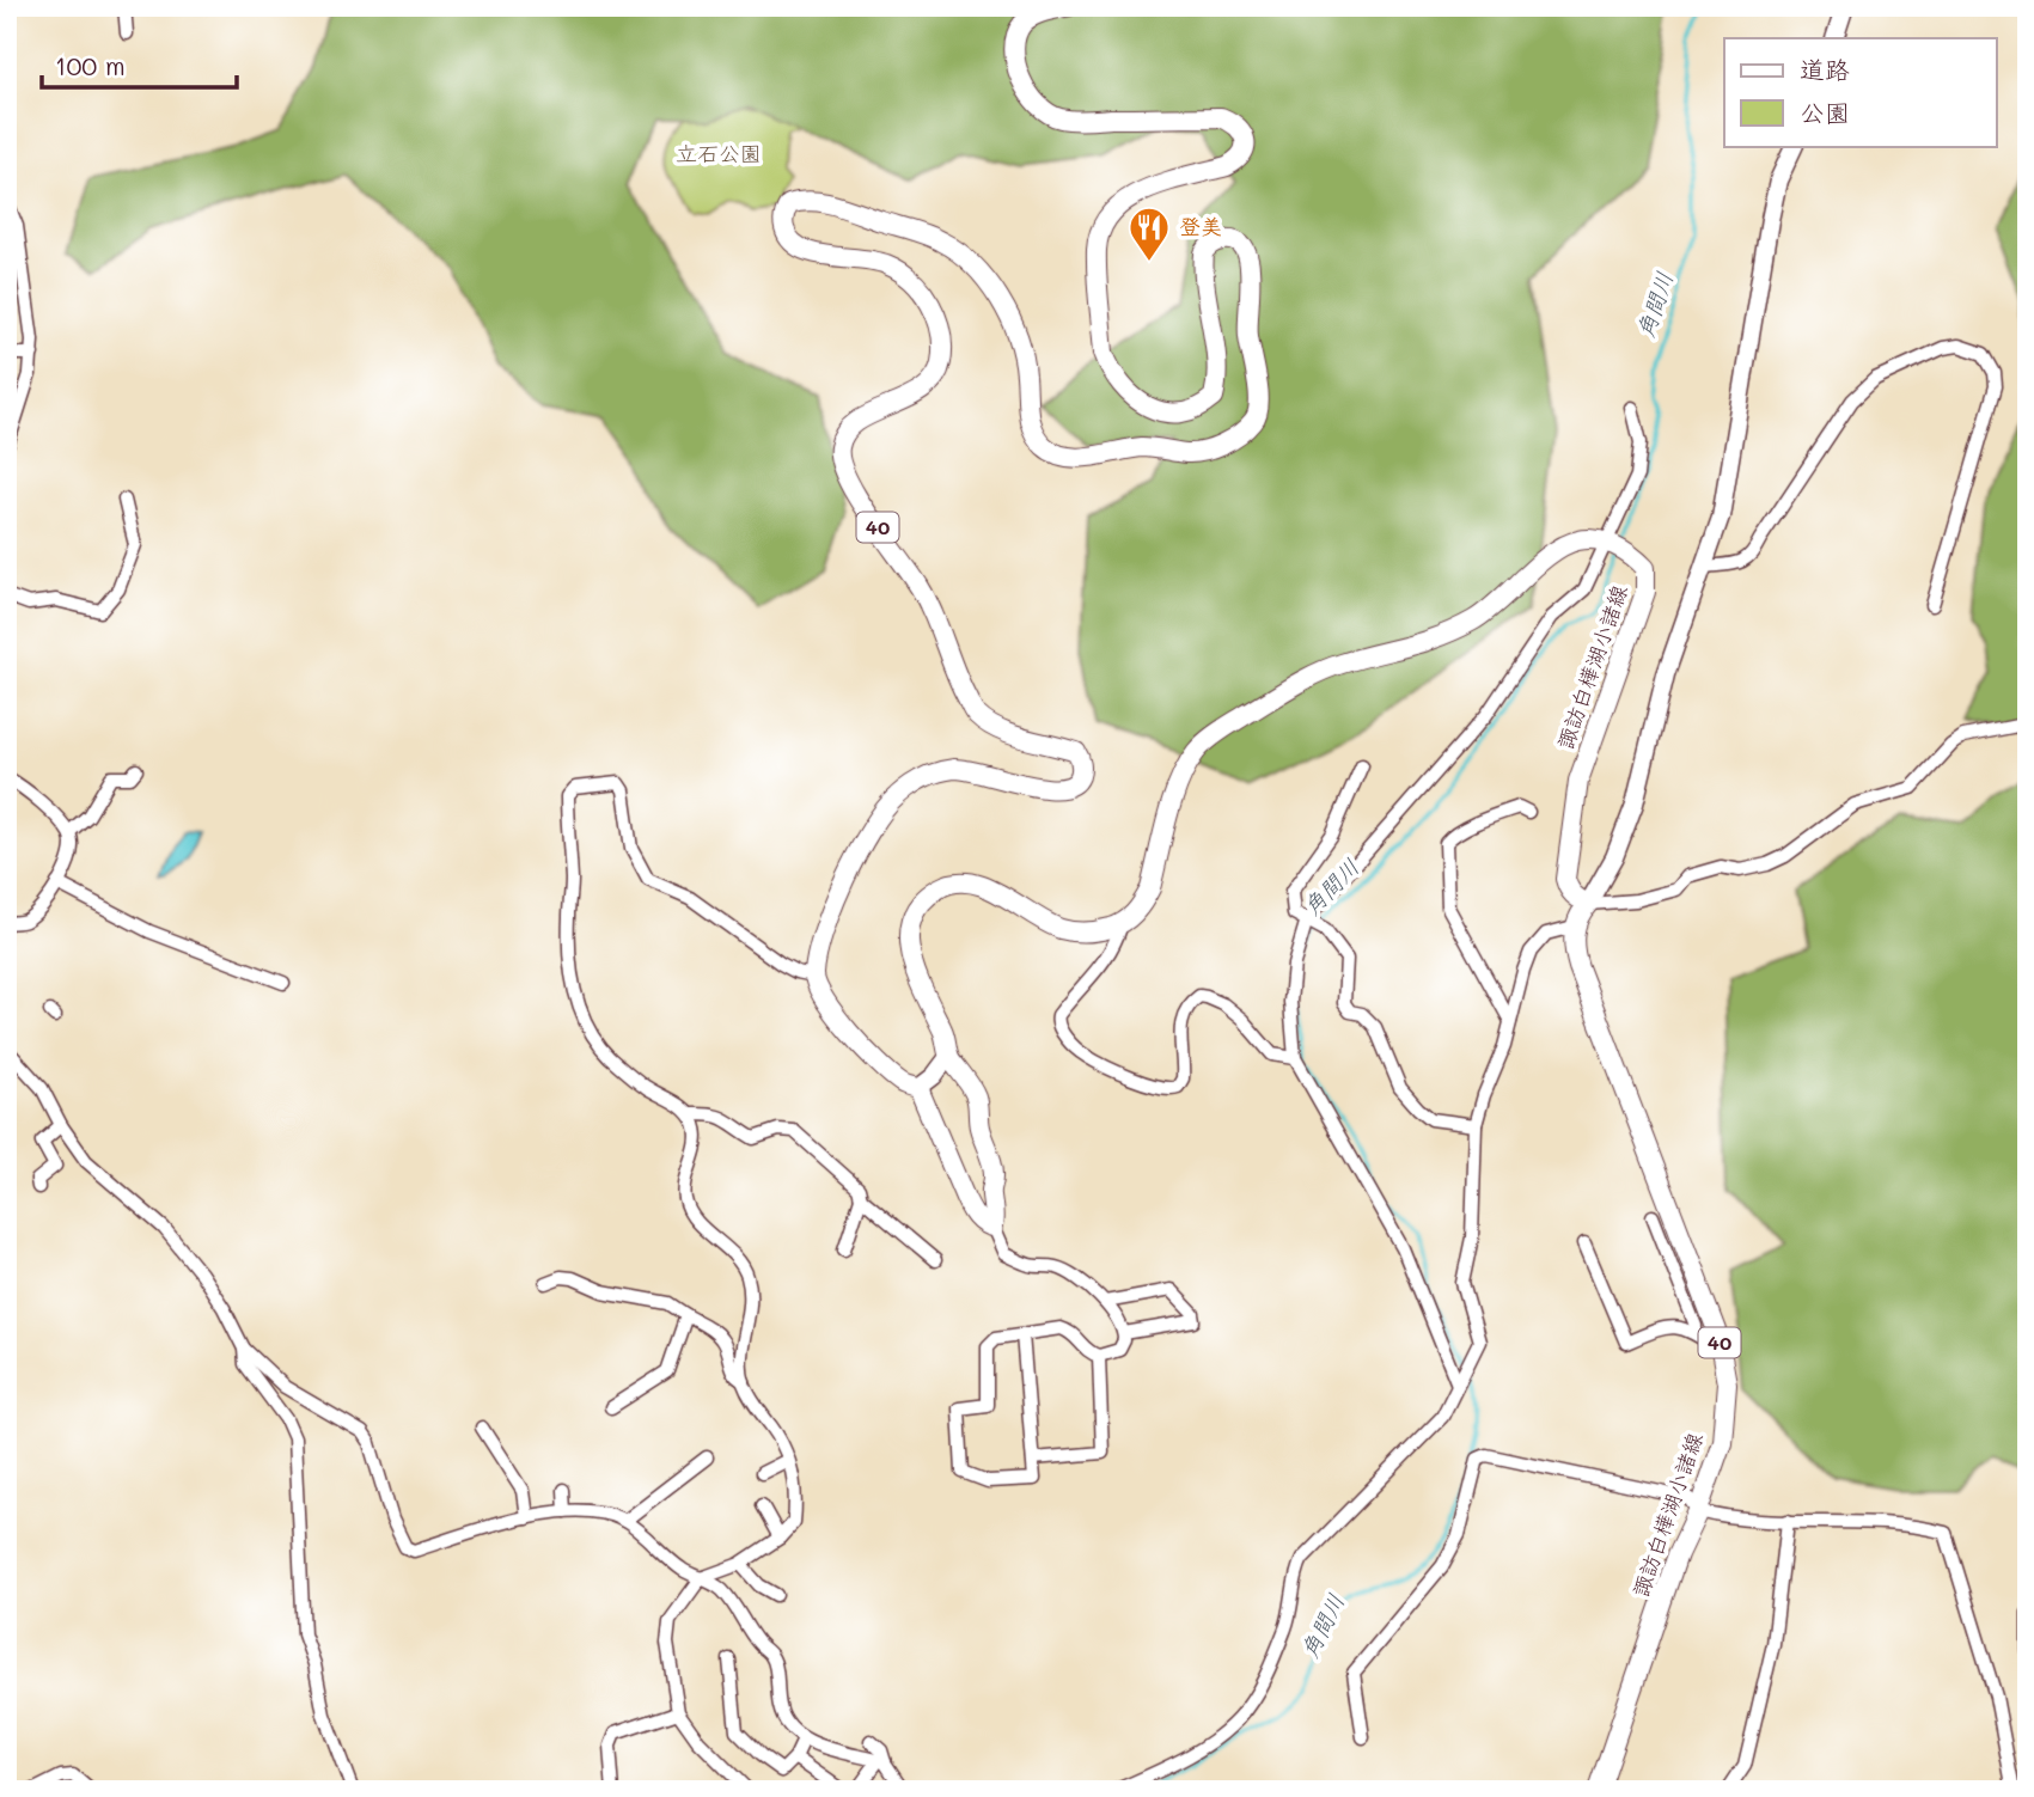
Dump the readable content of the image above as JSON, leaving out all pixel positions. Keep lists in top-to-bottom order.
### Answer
{
  "streets": {
    "main road": ["40", "諏訪白樺湖小諸線"]
  },
  "water": ["角間川"],
  "parks": ["立石公園"],
  "places": {
    "restaurant": ["登美"]
  },
  "legend": ["道路", "公園"],
  "scale_bar": "100 m"
}
